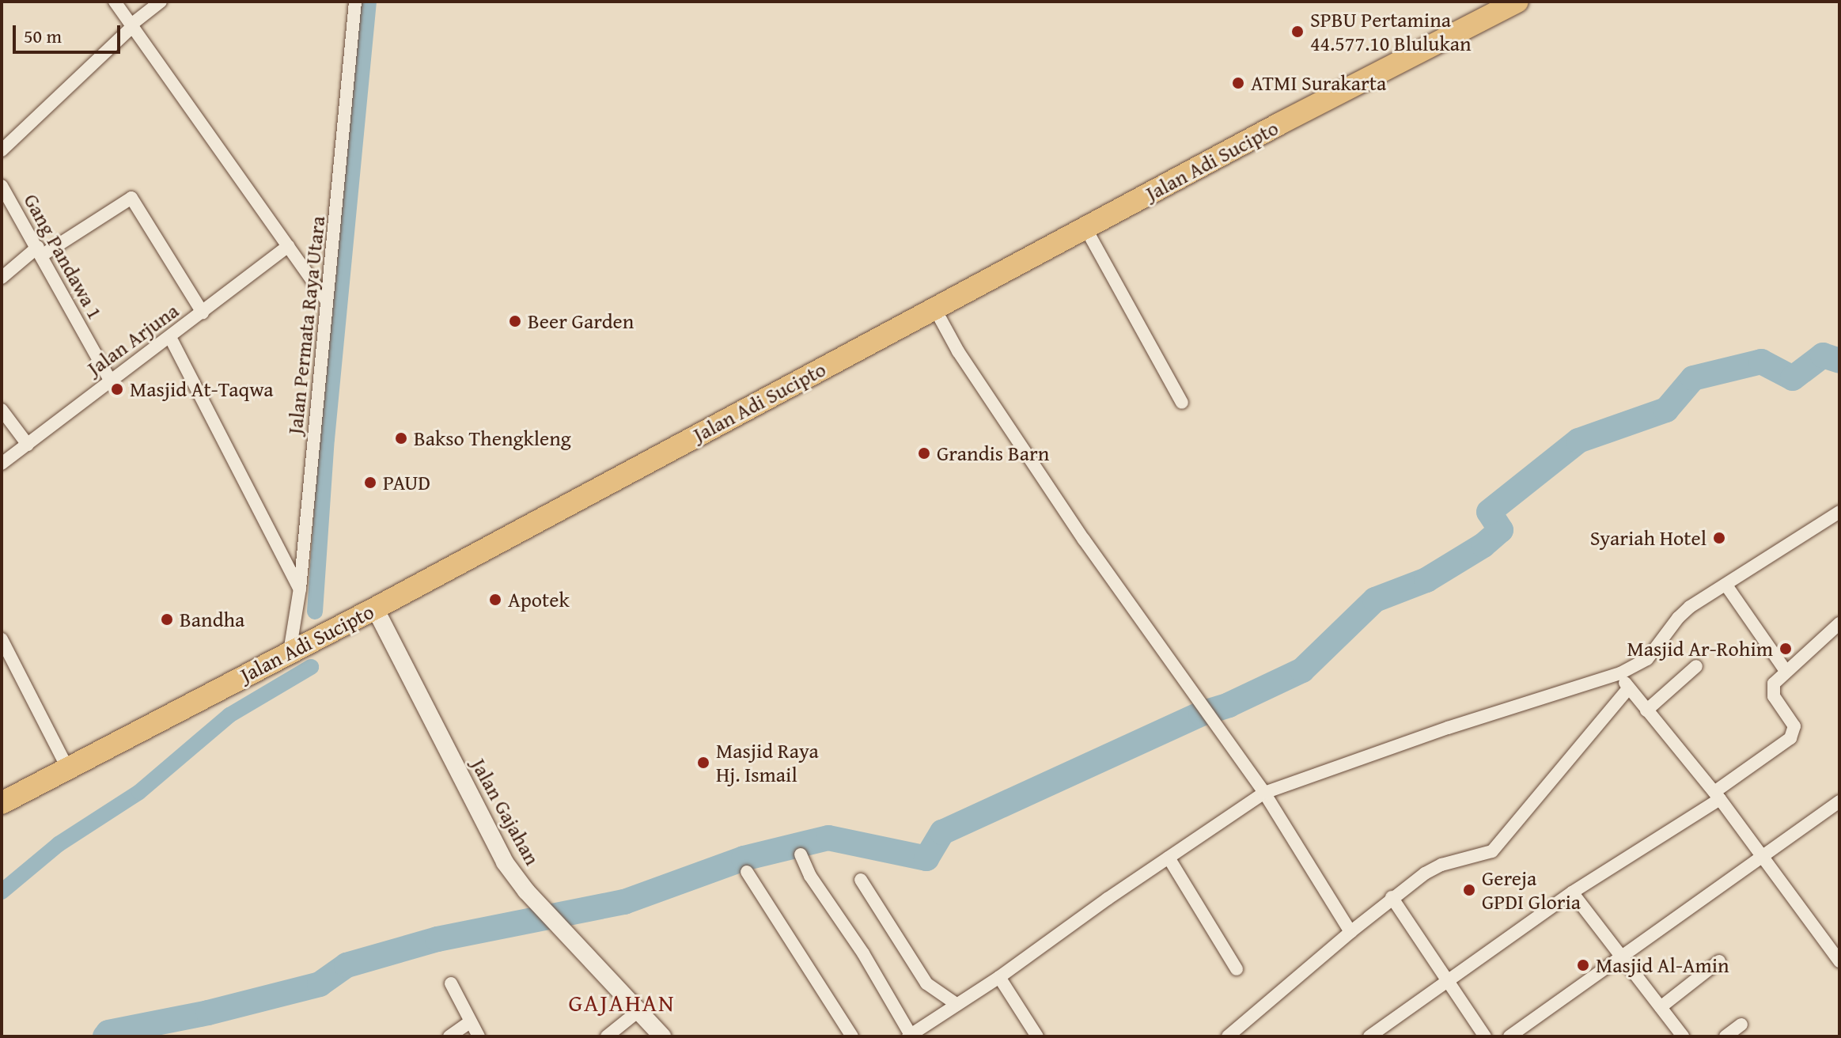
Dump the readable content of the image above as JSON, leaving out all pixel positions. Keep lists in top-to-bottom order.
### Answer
{
  "streets": {
    "highway": ["Jalan Adi Sucipto"],
    "street": [
      "Gang Pandawa 1",
      "Jalan Permata Raya Utara",
      "Jalan Arjuna",
      "Jalan Gajahan"
    ]
  },
  "crossings": [
    ["Jalan Adi Sucipto", "Jalan Permata Raya Utara"],
    ["Jalan Adi Sucipto", "Jalan Gajahan"],
    ["Gang Pandawa 1", "Jalan Arjuna"]
  ],
  "districts": ["GAJAHAN"],
  "places": [
    "SPBU Pertamina 44.577.10 Blulukan",
    "ATMI Surakarta",
    "Beer Garden",
    "Masjid At-Taqwa",
    "Bakso Thengkleng",
    "Grandis Barn",
    "PAUD",
    "Syariah Hotel",
    "Apotek",
    "Bandha",
    "Masjid Ar-Rohim",
    "Masjid Raya Hj. Ismail",
    "Gereja GPDI Gloria",
    "Masjid Al-Amin"
  ],
  "scale_bar": "50 m"
}
